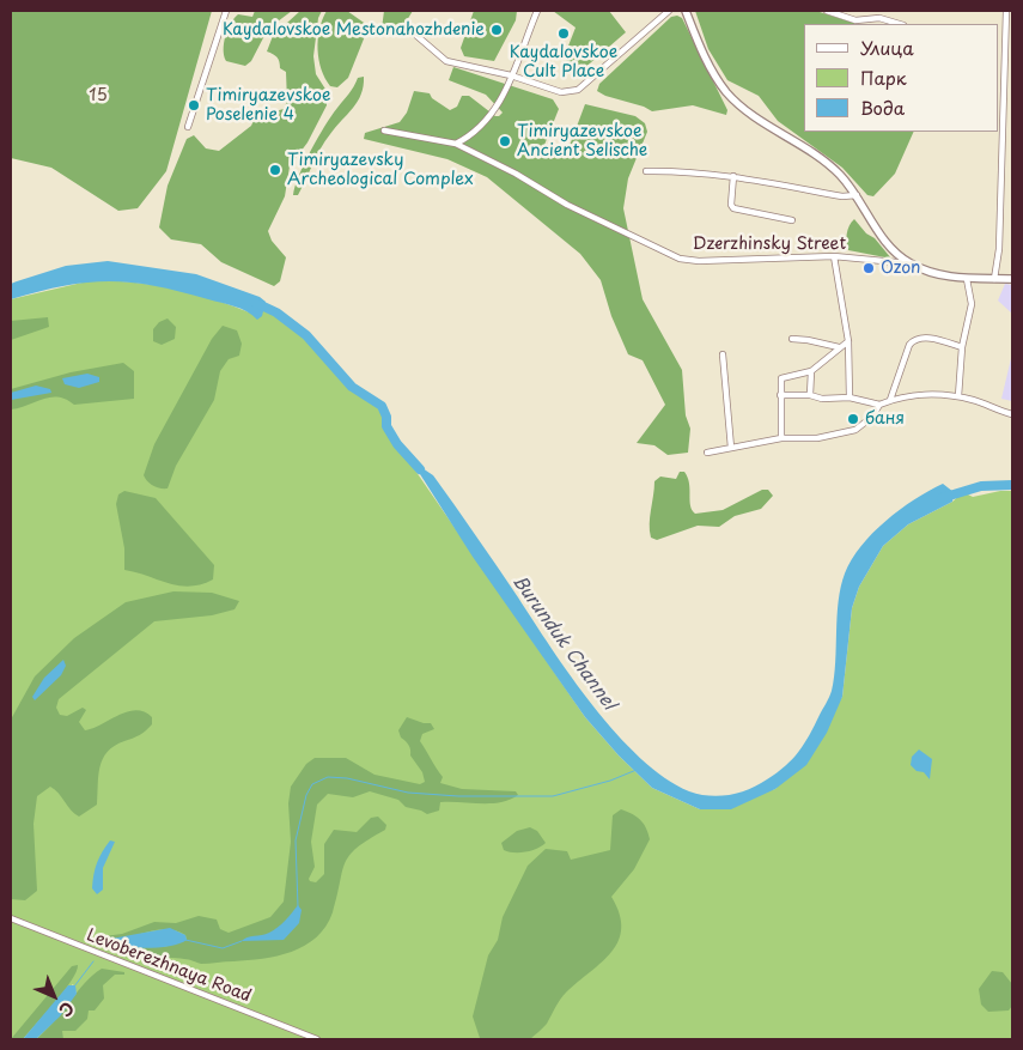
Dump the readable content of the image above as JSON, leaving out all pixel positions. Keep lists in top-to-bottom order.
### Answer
{
  "streets": {
    "street": ["Dzerzhinsky Street", "Levoberezhnaya Road"]
  },
  "water": ["Burunduk Channel"],
  "parks": ["15"],
  "places": [
    "Kaydalovskoe Mestonahozhdenie",
    "Kaydalovskoe Cult Place",
    "Timiryazevskoe Poselenie 4",
    "Timiryazevskoe Ancient Selische",
    "Timiryazevsky Archeological Complex",
    "Ozon",
    "баня"
  ],
  "legend": ["Улица", "Парк", "Вода"],
  "north": "bottom right"
}
